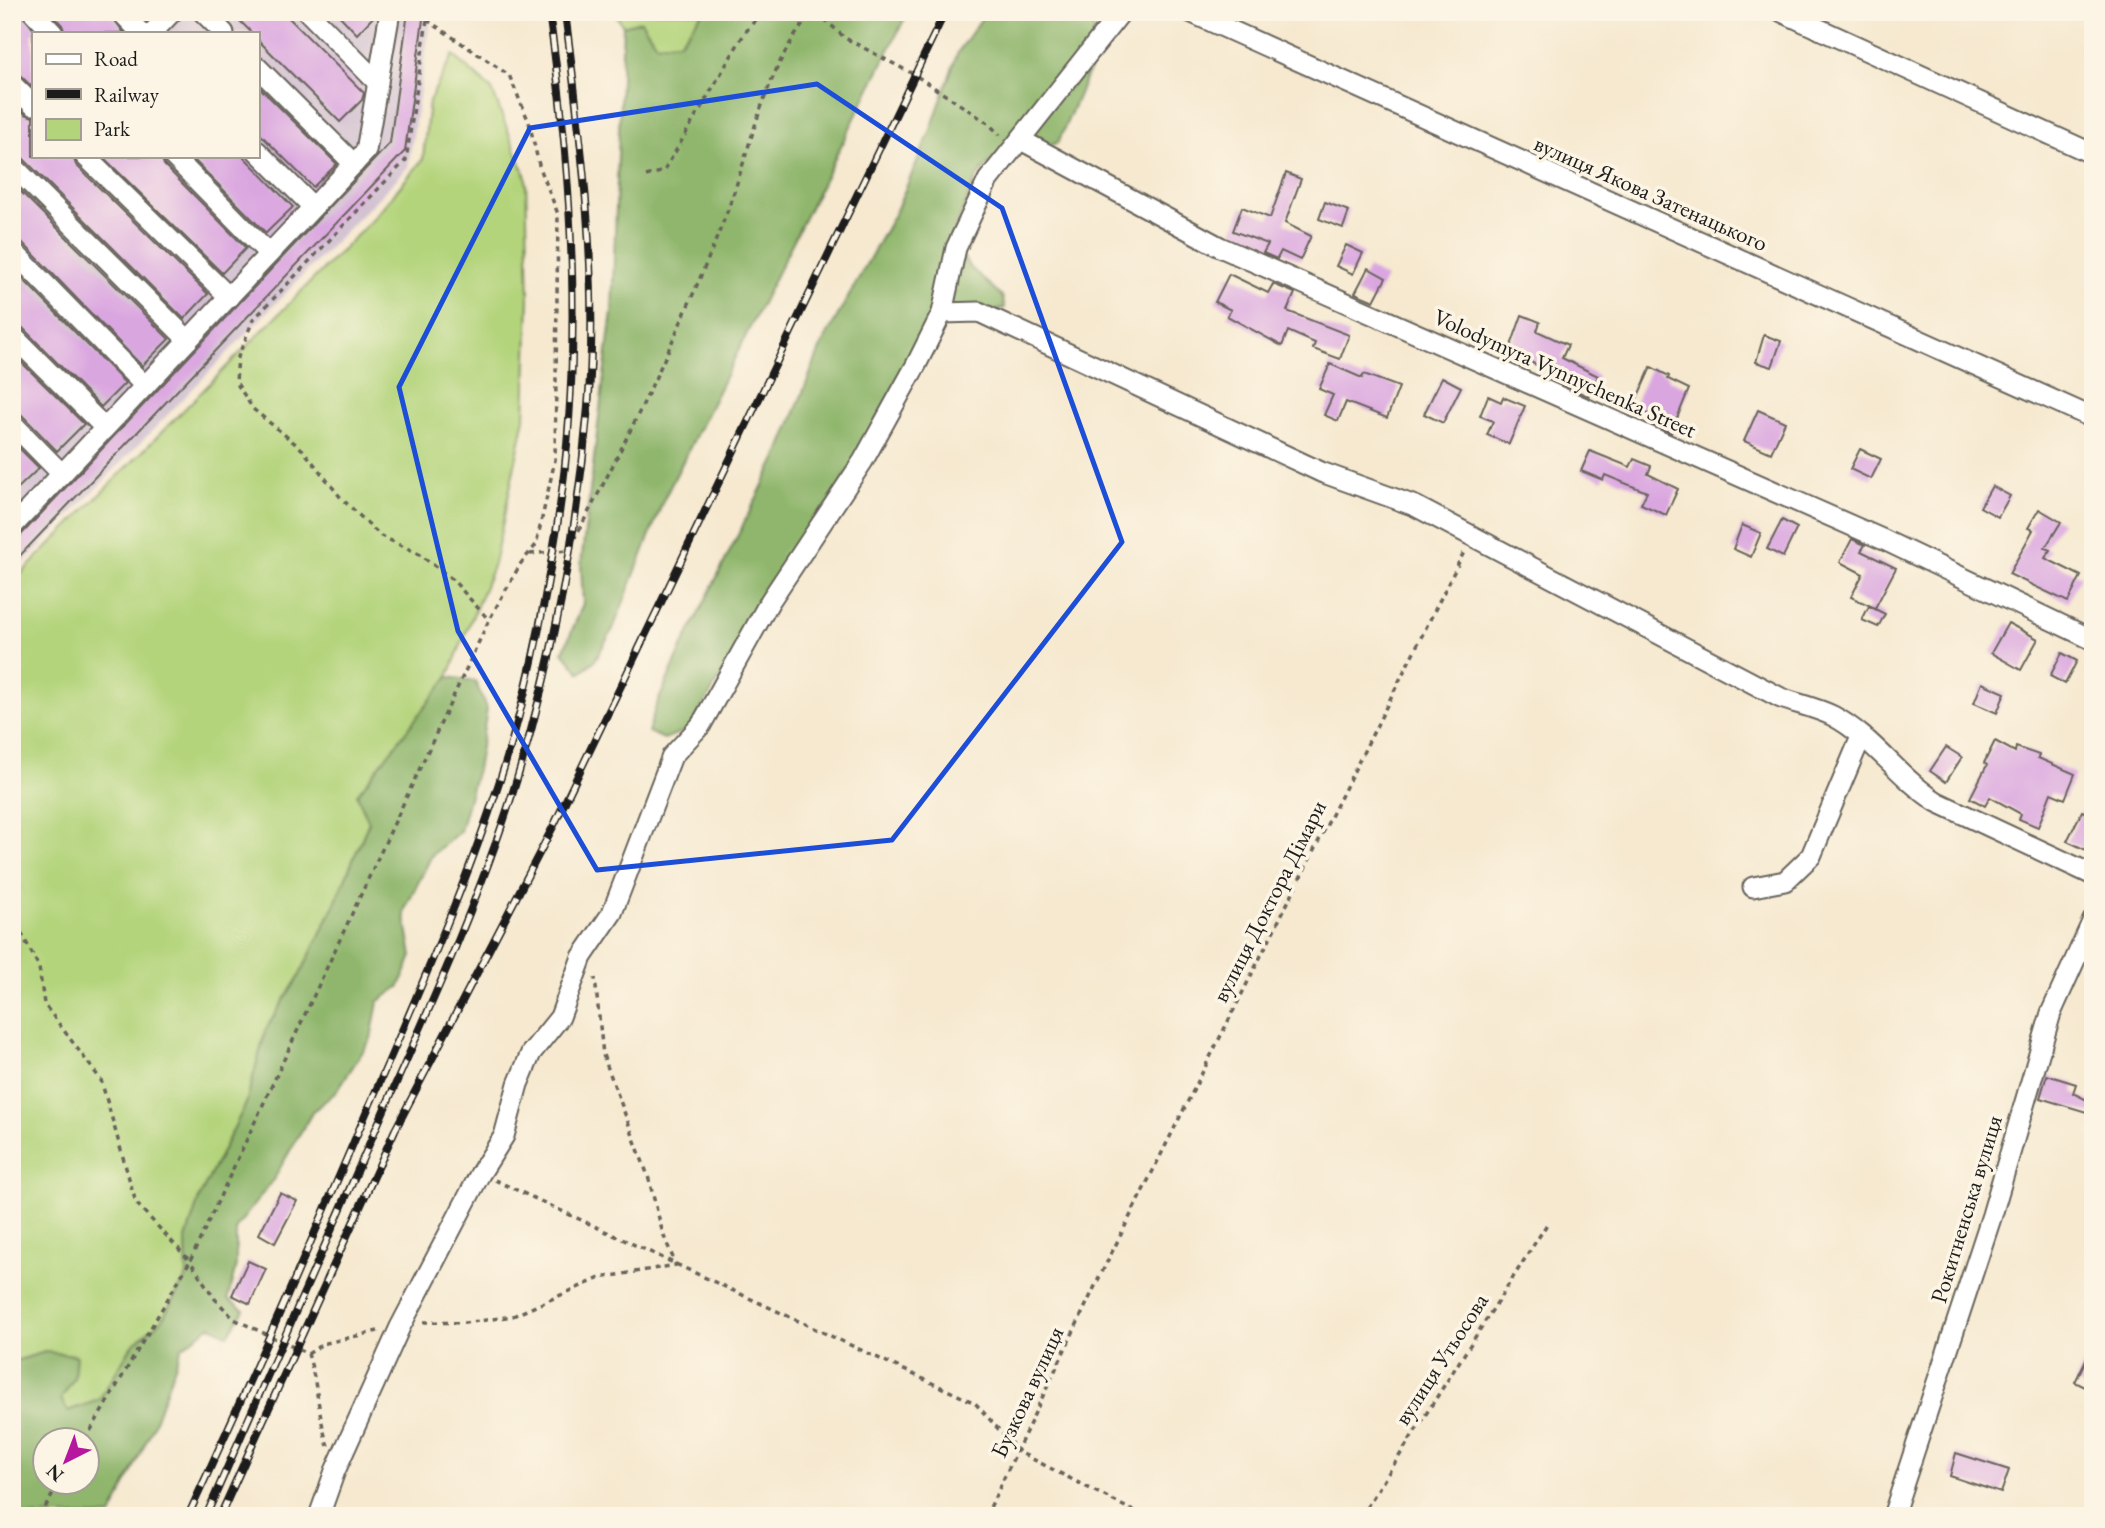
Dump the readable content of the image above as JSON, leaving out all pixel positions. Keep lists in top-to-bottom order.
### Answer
{
  "streets": {
    "street": ["вулиця Якова Затенацького", "Volodymyra Vynnychenka Street", "Рокитненська вулиця"],
    "path": ["вулиця Доктора Дімари", "вулиця Утьосова", "Бузкова вулиця"]
  },
  "crossings": [
    ["вулиця Доктора Дімари", "Бузкова вулиця"]
  ],
  "legend": ["Road", "Railway", "Park"],
  "north": "bottom left"
}
